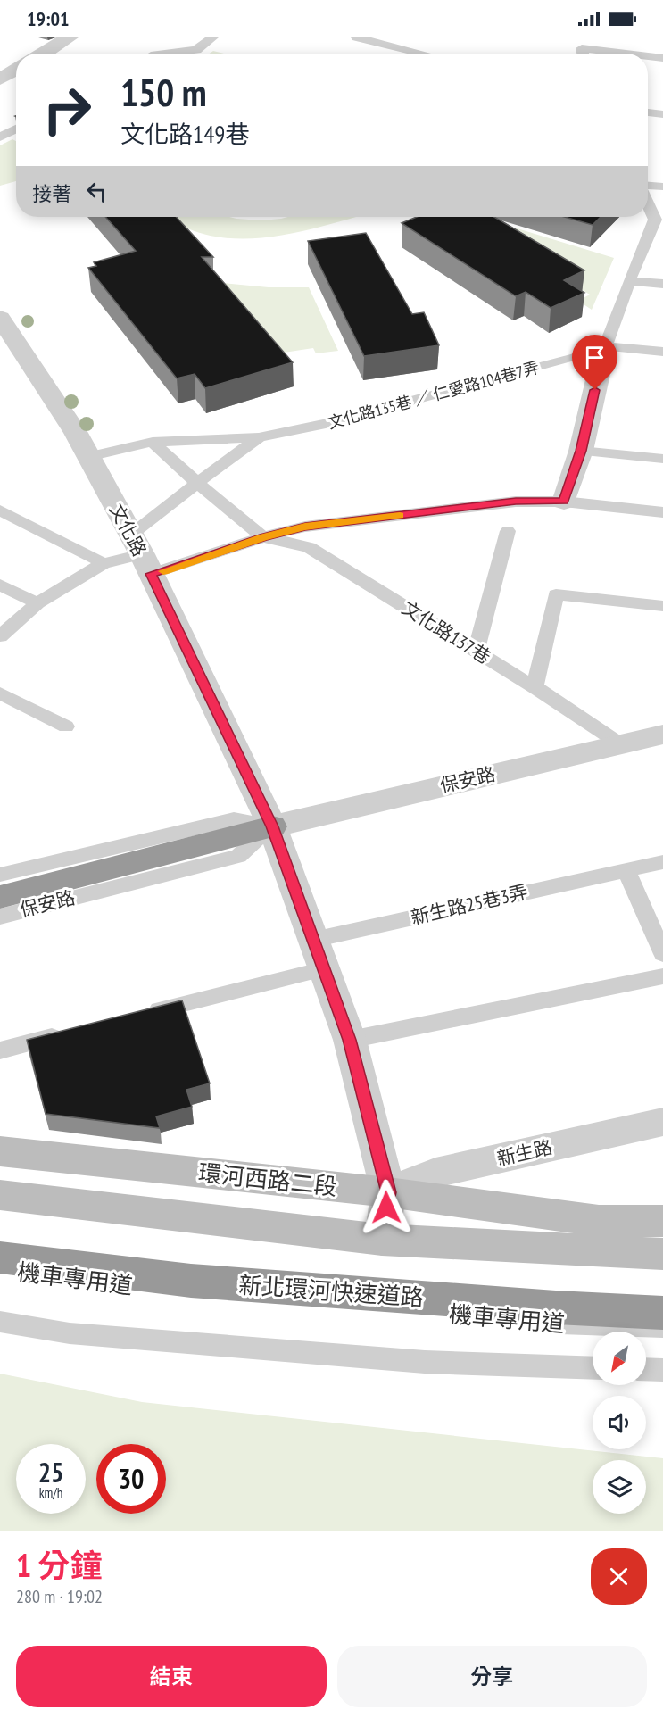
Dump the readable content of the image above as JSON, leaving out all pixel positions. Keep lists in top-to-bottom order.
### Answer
{
  "streets": {
    "highway": ["新北環河快速道路"],
    "main road": ["環河西路二段"],
    "street": ["文化路", "保安路", "新生路"],
    "lane": [
      "文化路135巷 ／ 仁愛路104巷7弄",
      "文化路137巷",
      "新生路25巷3弄",
      "機車專用道"
    ]
  },
  "crossings": [
    ["文化路135巷 ／ 仁愛路104巷7弄", "文化路"],
    ["文化路", "保安路"],
    ["文化路", "新生路25巷3弄"],
    ["文化路", "新生路"],
    ["文化路", "環河西路二段"],
    ["文化路137巷", "保安路"],
    ["新生路", "環河西路二段"]
  ],
  "north": "bottom left",
  "page": {
    "status": "19:01",
    "turn": ["150 m", "文化路149巷"],
    "then": "接著",
    "speed": "25 km/h",
    "limit": "30",
    "heading": ["1 分鐘", "280 m · 19:02"],
    "buttons": ["結束", "分享"]
  }
}
